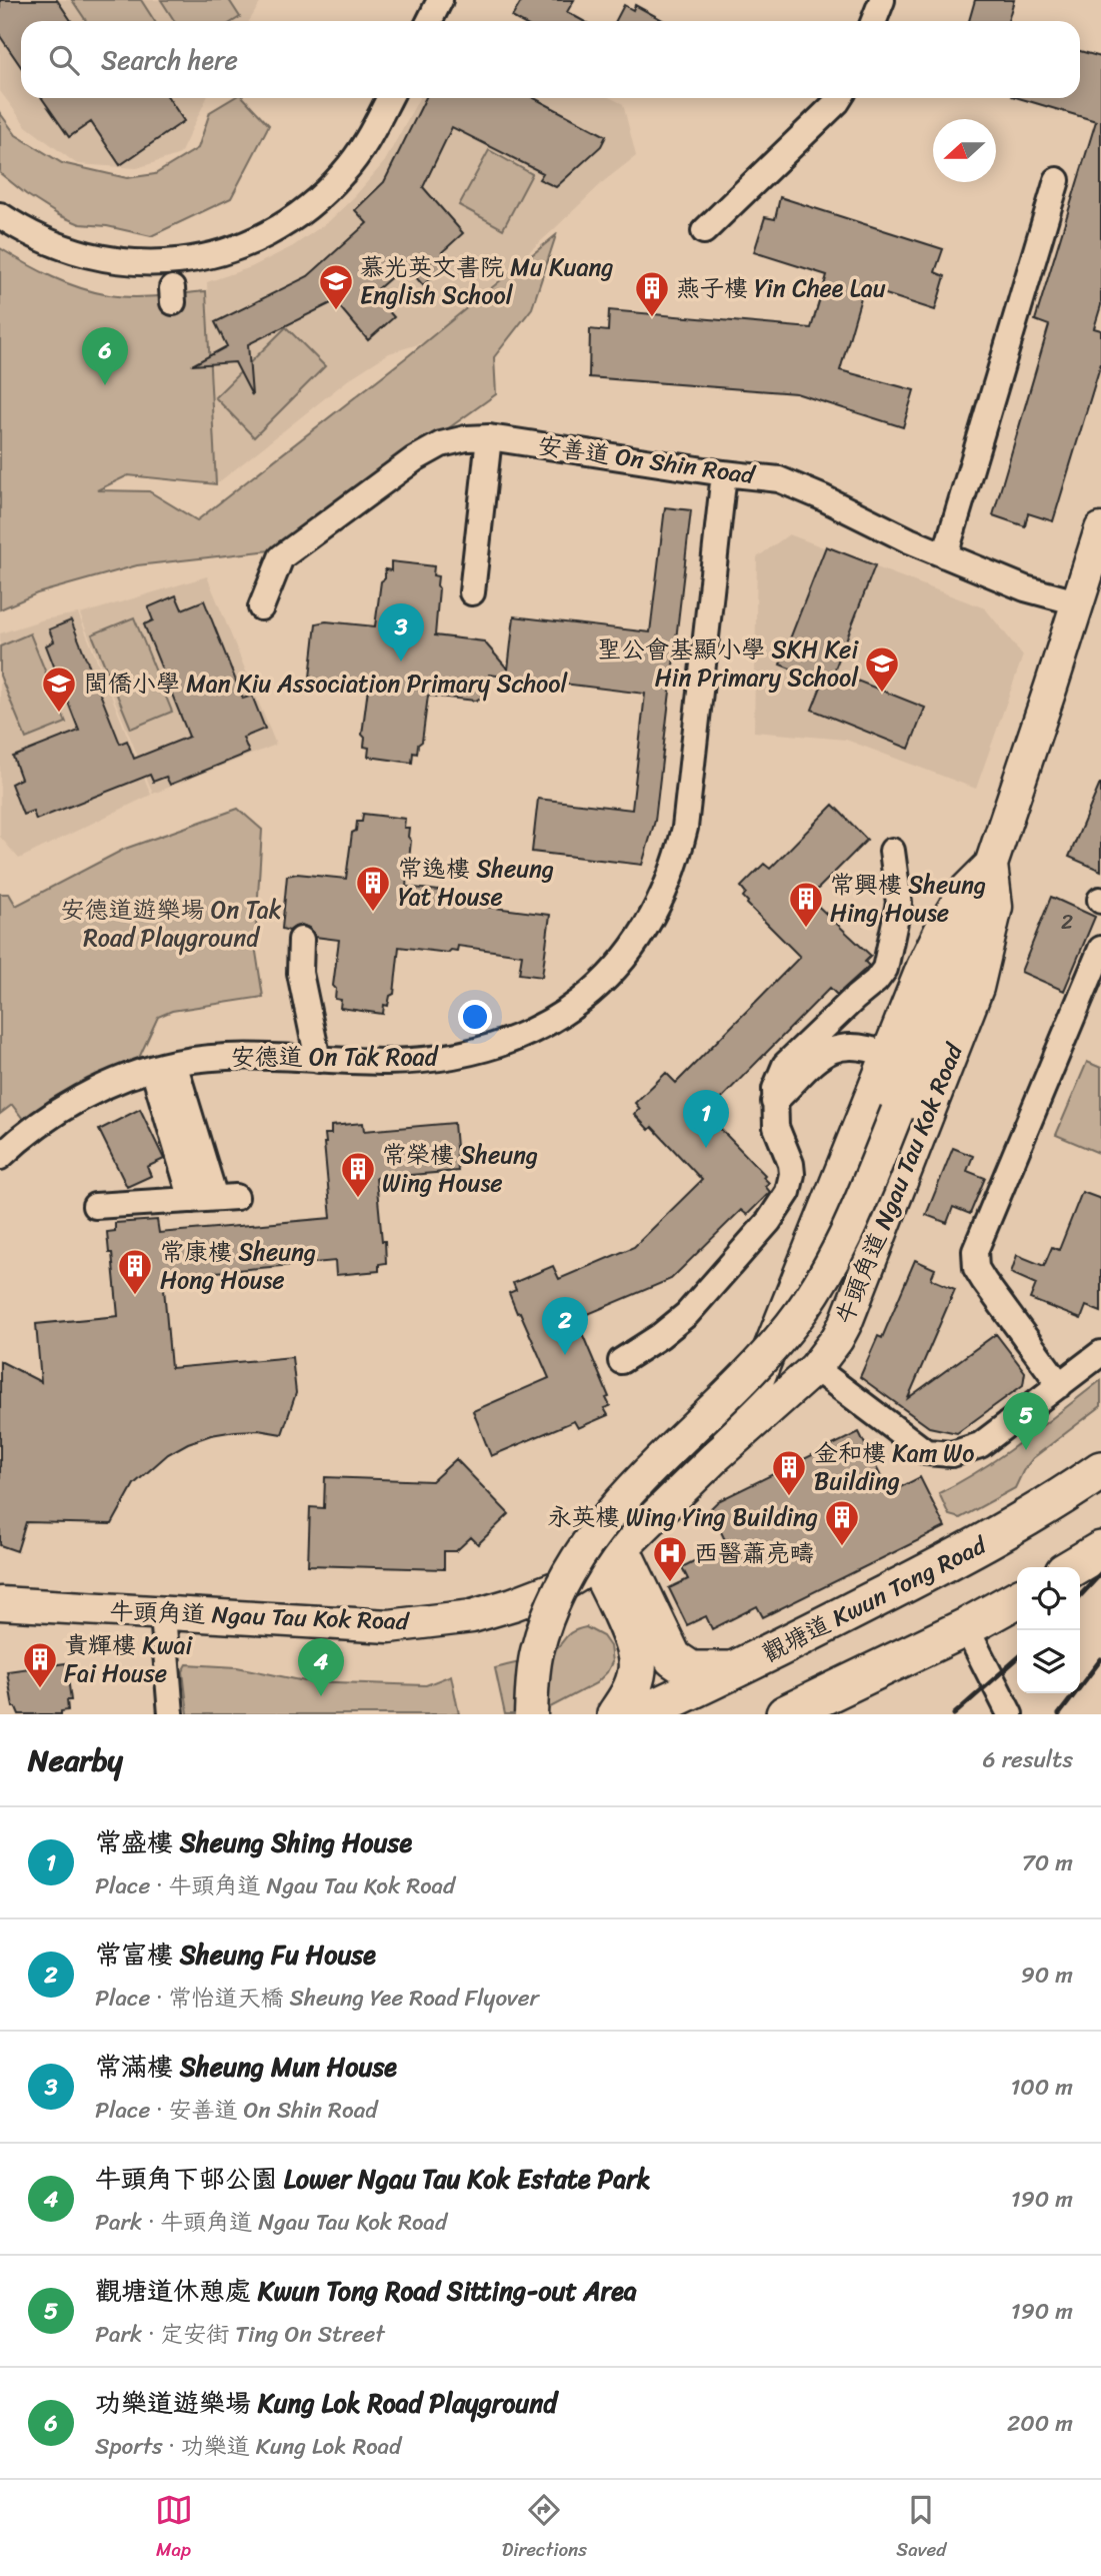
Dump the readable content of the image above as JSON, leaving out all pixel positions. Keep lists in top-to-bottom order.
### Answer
{
  "streets": {
    "highway": ["觀塘道 Kwun Tong Road"],
    "main road": ["牛頭角道 Ngau Tau Kok Road"],
    "street": ["安善道 On Shin Road", "安德道 On Tak Road"]
  },
  "crossings": [
    ["安善道 On Shin Road", "安德道 On Tak Road"],
    ["安善道 On Shin Road", "牛頭角道 Ngau Tau Kok Road"]
  ],
  "parks": ["安德道遊樂場 On Tak Road Playground"],
  "places": {
    "school or university": ["慕光英文書院 Mu Kuang English School", "聖公會基顯小學 SKH Kei Hin Primary School", "閩僑小學 Man Kiu Association Primary School"],
    "building": [
      "燕子樓 Yin Chee Lau",
      "常逸樓 Sheung Yat House",
      "常興樓 Sheung Hing House",
      "常榮樓 Sheung Wing House",
      "常康樓 Sheung Hong House",
      "金和樓 Kam Wo Building",
      "永英樓 Wing Ying Building",
      "貴輝樓 Kwai Fai House"
    ],
    "hospital": ["西醫蕭亮疇"]
  },
  "house_numbers": ["2"],
  "north": "left",
  "page": {
    "search": "Search here",
    "pins": [
      "6",
      "3",
      "1",
      "2",
      "5",
      "4"
    ],
    "heading": ["Nearby", "6 results"],
    "list": [
      {
        "mark": "1",
        "name": "常盛樓 Sheung Shing House",
        "note": "Place · 牛頭角道 Ngau Tau Kok Road",
        "value": "70 m"
      },
      {
        "mark": "2",
        "name": "常富樓 Sheung Fu House",
        "note": "Place · 常怡道天橋 Sheung Yee Road Flyover",
        "value": "90 m"
      },
      {
        "mark": "3",
        "name": "常滿樓 Sheung Mun House",
        "note": "Place · 安善道 On Shin Road",
        "value": "100 m"
      },
      {
        "mark": "4",
        "name": "牛頭角下邨公園 Lower Ngau Tau Kok Estate Park",
        "note": "Park · 牛頭角道 Ngau Tau Kok Road",
        "value": "190 m"
      },
      {
        "mark": "5",
        "name": "觀塘道休憩處 Kwun Tong Road Sitting-out Area",
        "note": "Park · 定安街 Ting On Street",
        "value": "190 m"
      },
      {
        "mark": "6",
        "name": "功樂道遊樂場 Kung Lok Road Playground",
        "note": "Sports · 功樂道 Kung Lok Road",
        "value": "200 m"
      }
    ],
    "nav": ["Map", "Directions", "Saved"]
  }
}
